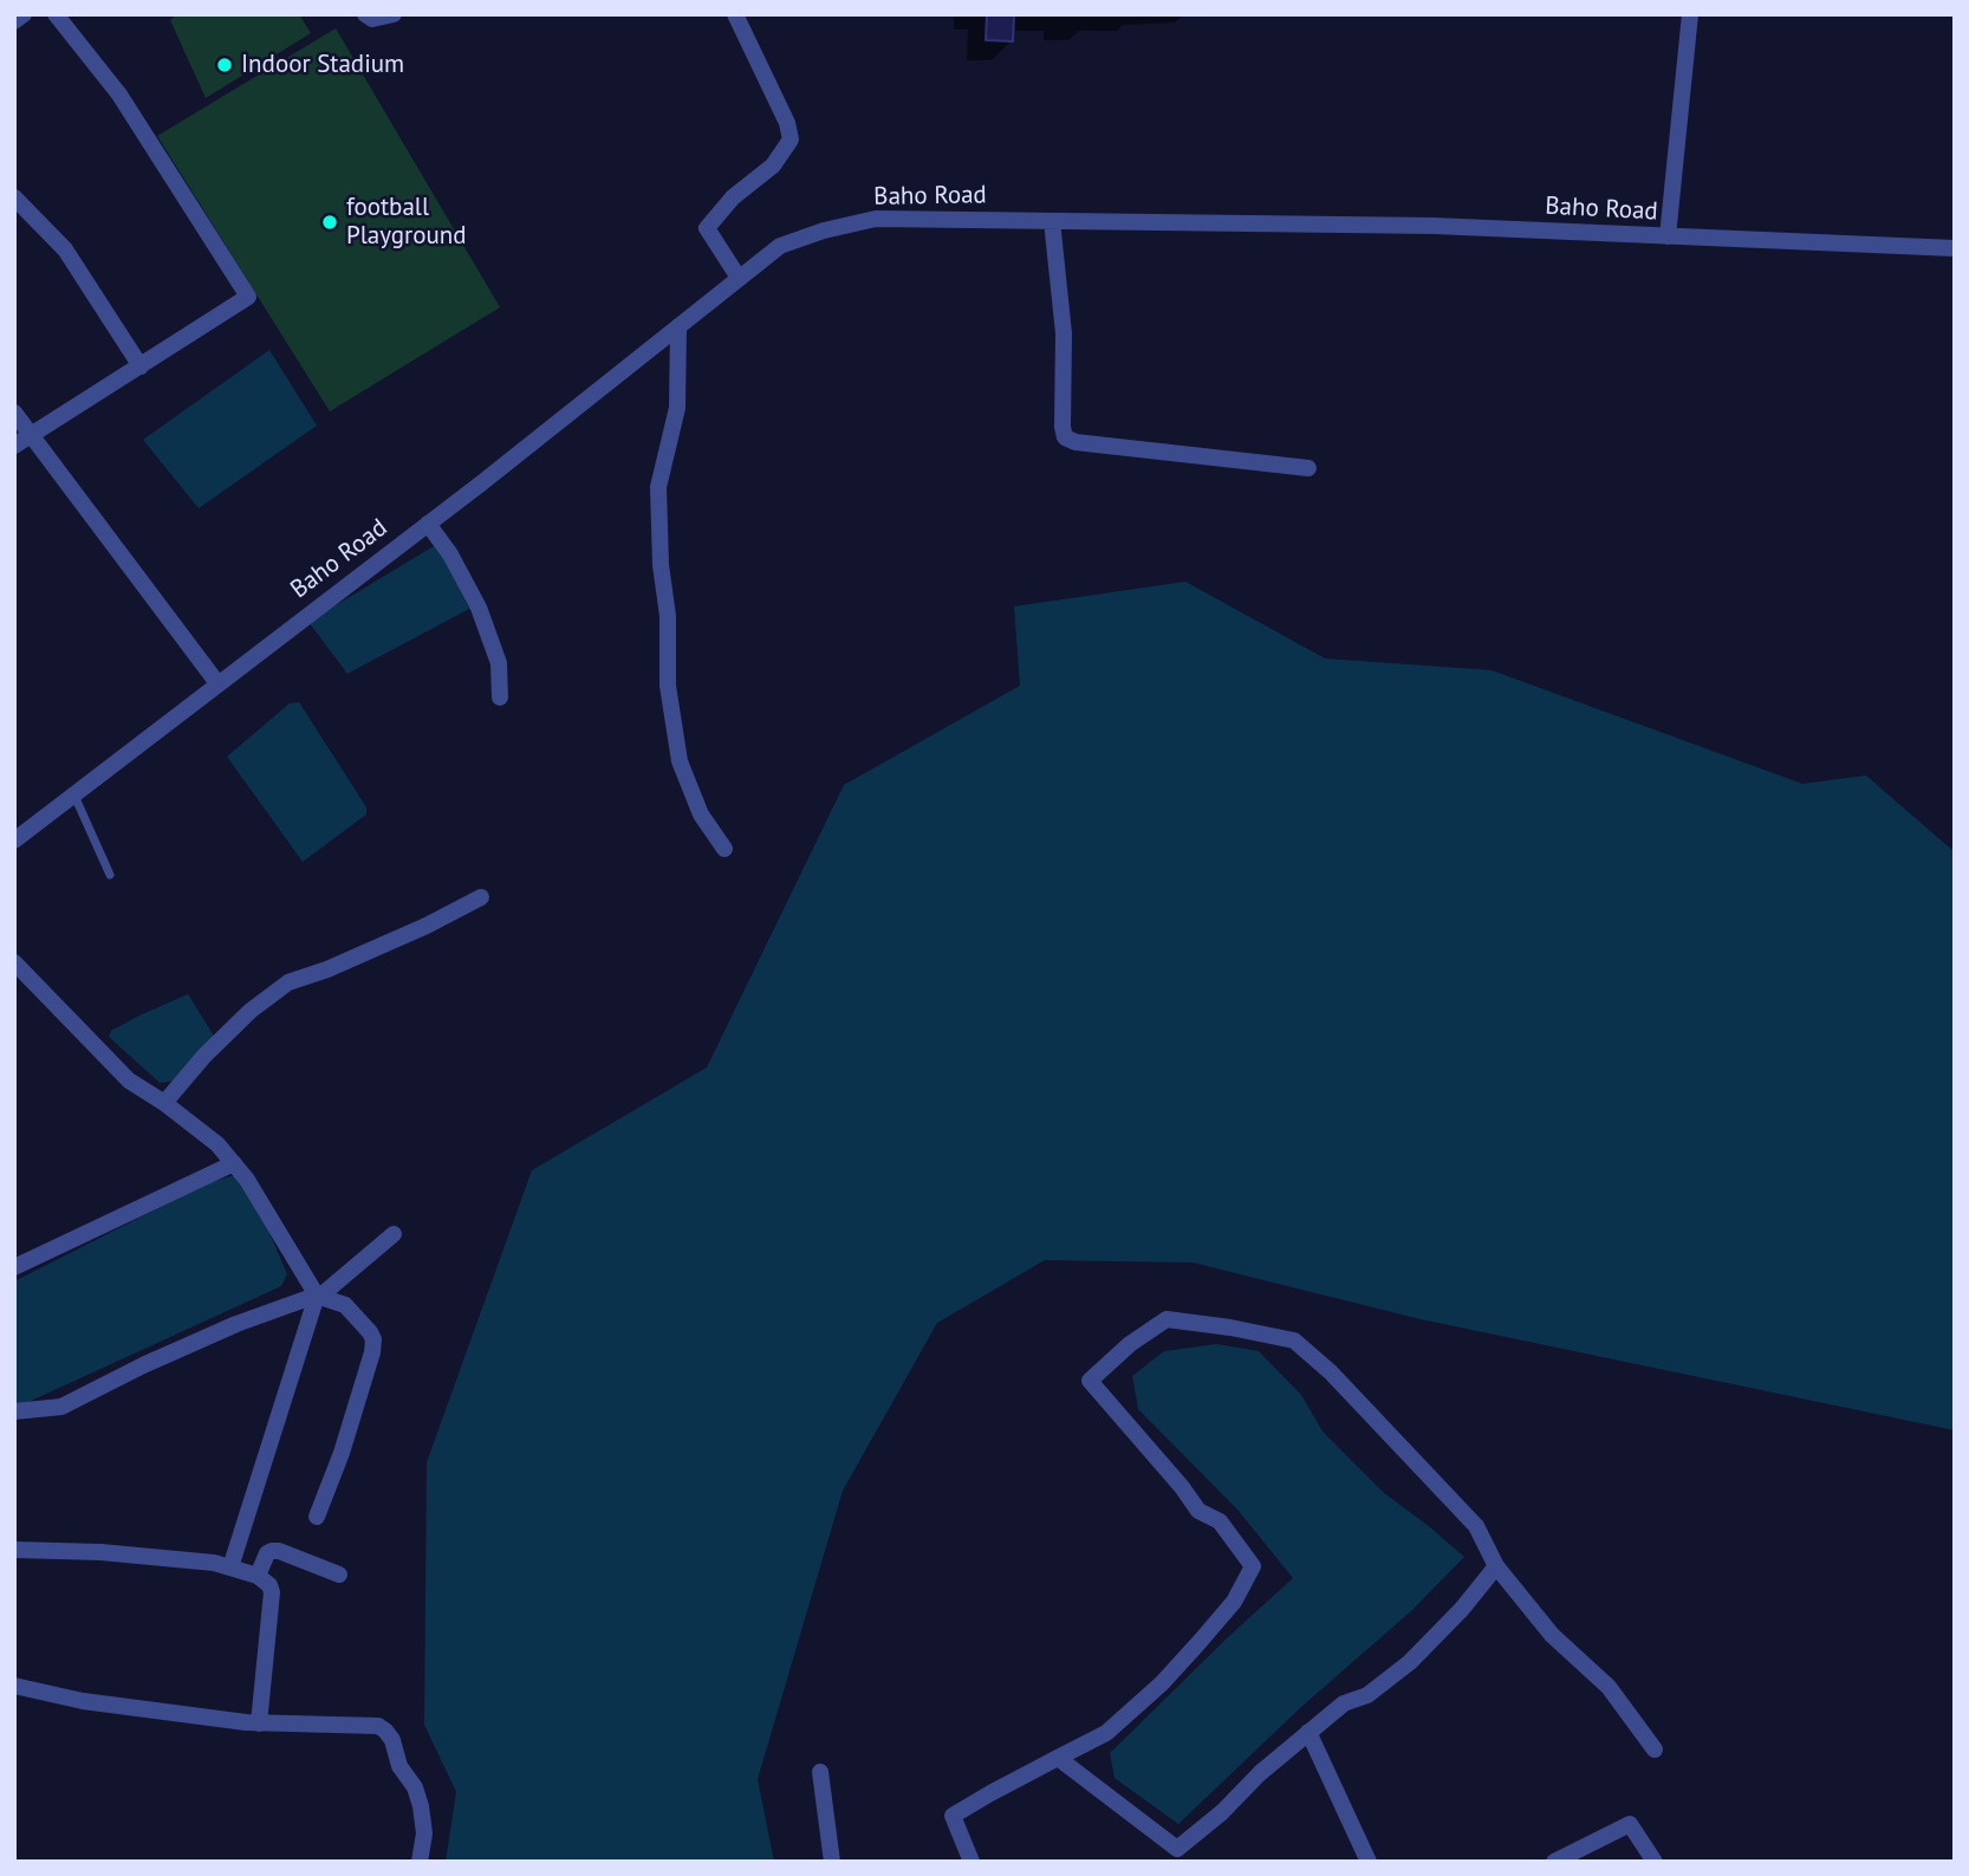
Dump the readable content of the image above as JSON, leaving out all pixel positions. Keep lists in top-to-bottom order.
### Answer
{
  "streets": {
    "street": ["Baho Road"]
  },
  "places": ["Indoor Stadium", "football Playground"]
}
